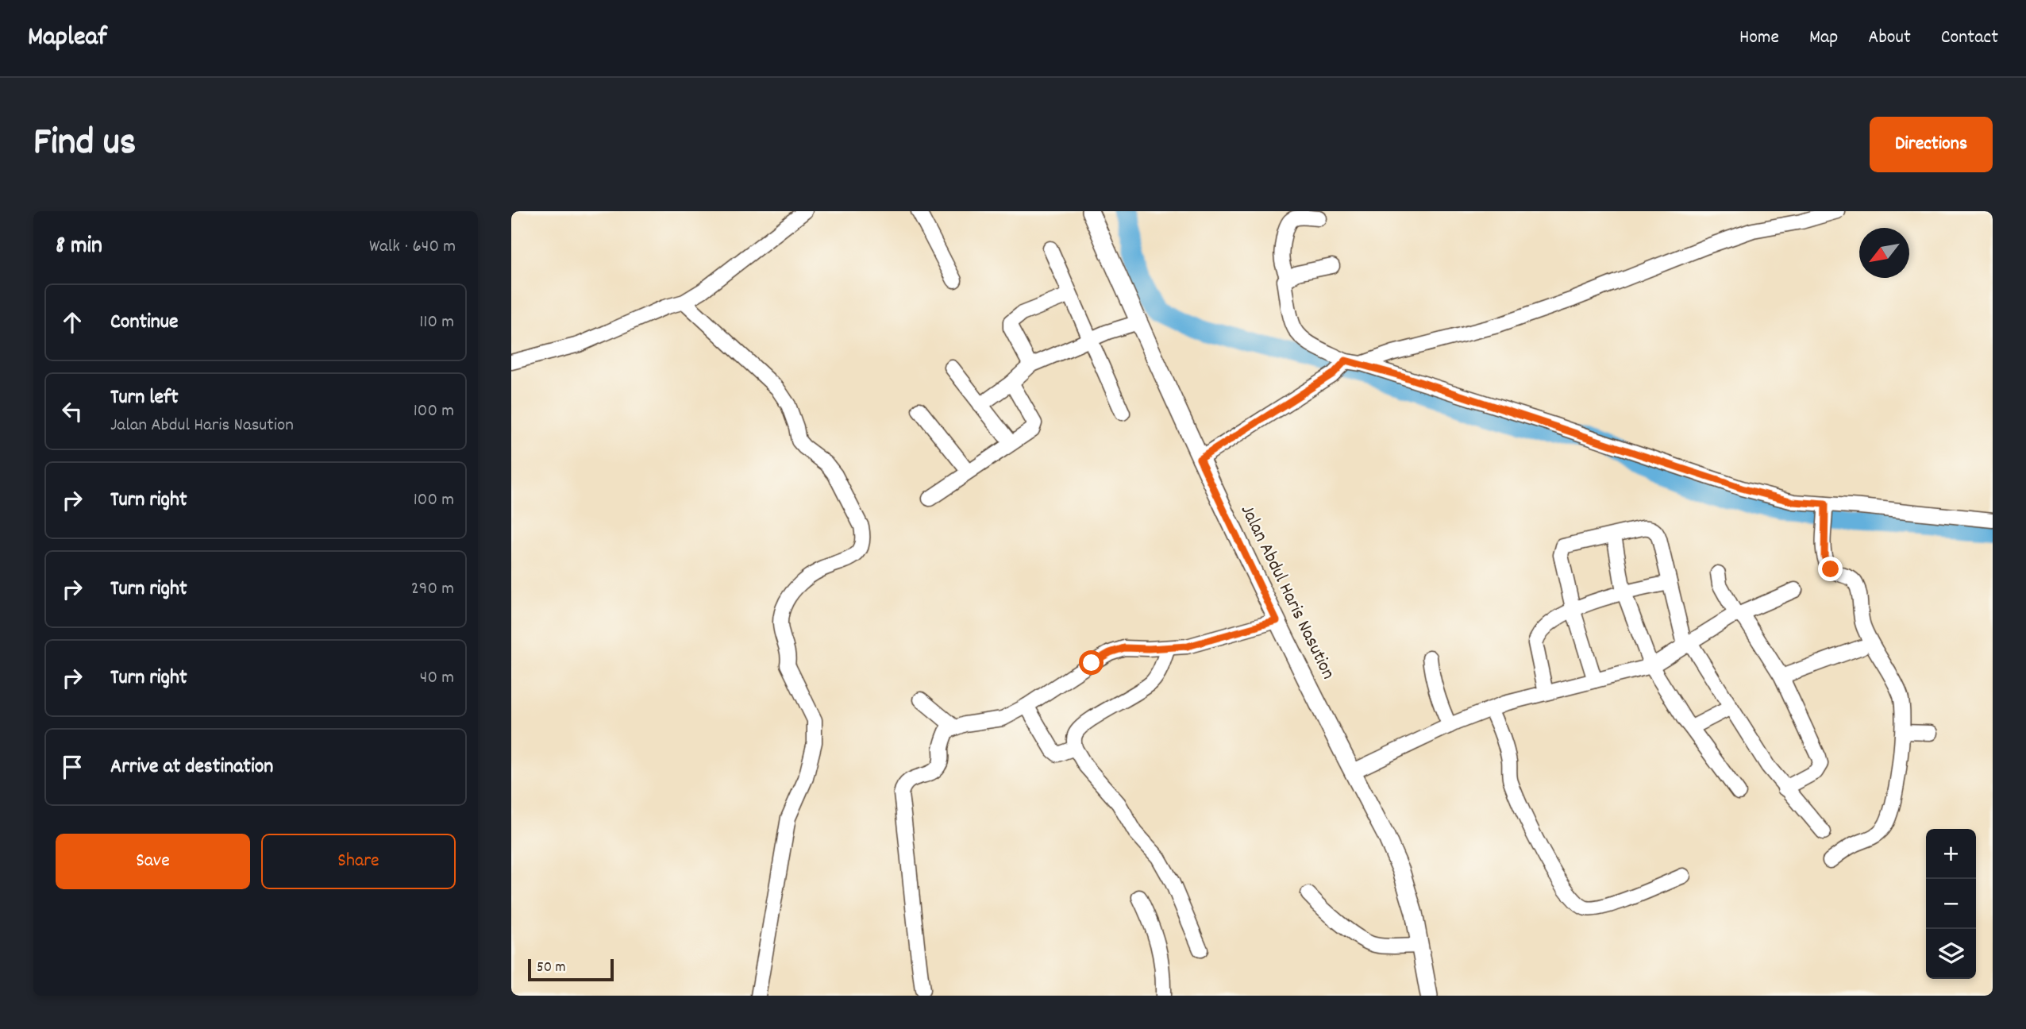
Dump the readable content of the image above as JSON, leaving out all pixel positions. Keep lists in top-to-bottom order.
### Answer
{
  "streets": {
    "main road": ["Jalan Abdul Haris Nasution"]
  },
  "scale_bar": "50 m",
  "north": "bottom left",
  "page": {
    "header": "Mapleaf",
    "nav": [
      "Home",
      "Map",
      "About",
      "Contact"
    ],
    "title": "Find us",
    "buttons": [
      "Directions",
      ["Save", "Share"]
    ],
    "heading": ["8 min", "Walk · 640 m"],
    "list": [
      ["Continue", "110 m"],
      ["Turn left", "Jalan Abdul Haris Nasution", "100 m"],
      ["Turn right", "100 m"],
      ["Turn right", "290 m"],
      ["Turn right", "40 m"],
      "Arrive at destination"
    ],
    "map_buttons": ["+", "−"],
    "scale": "50 m"
  }
}
